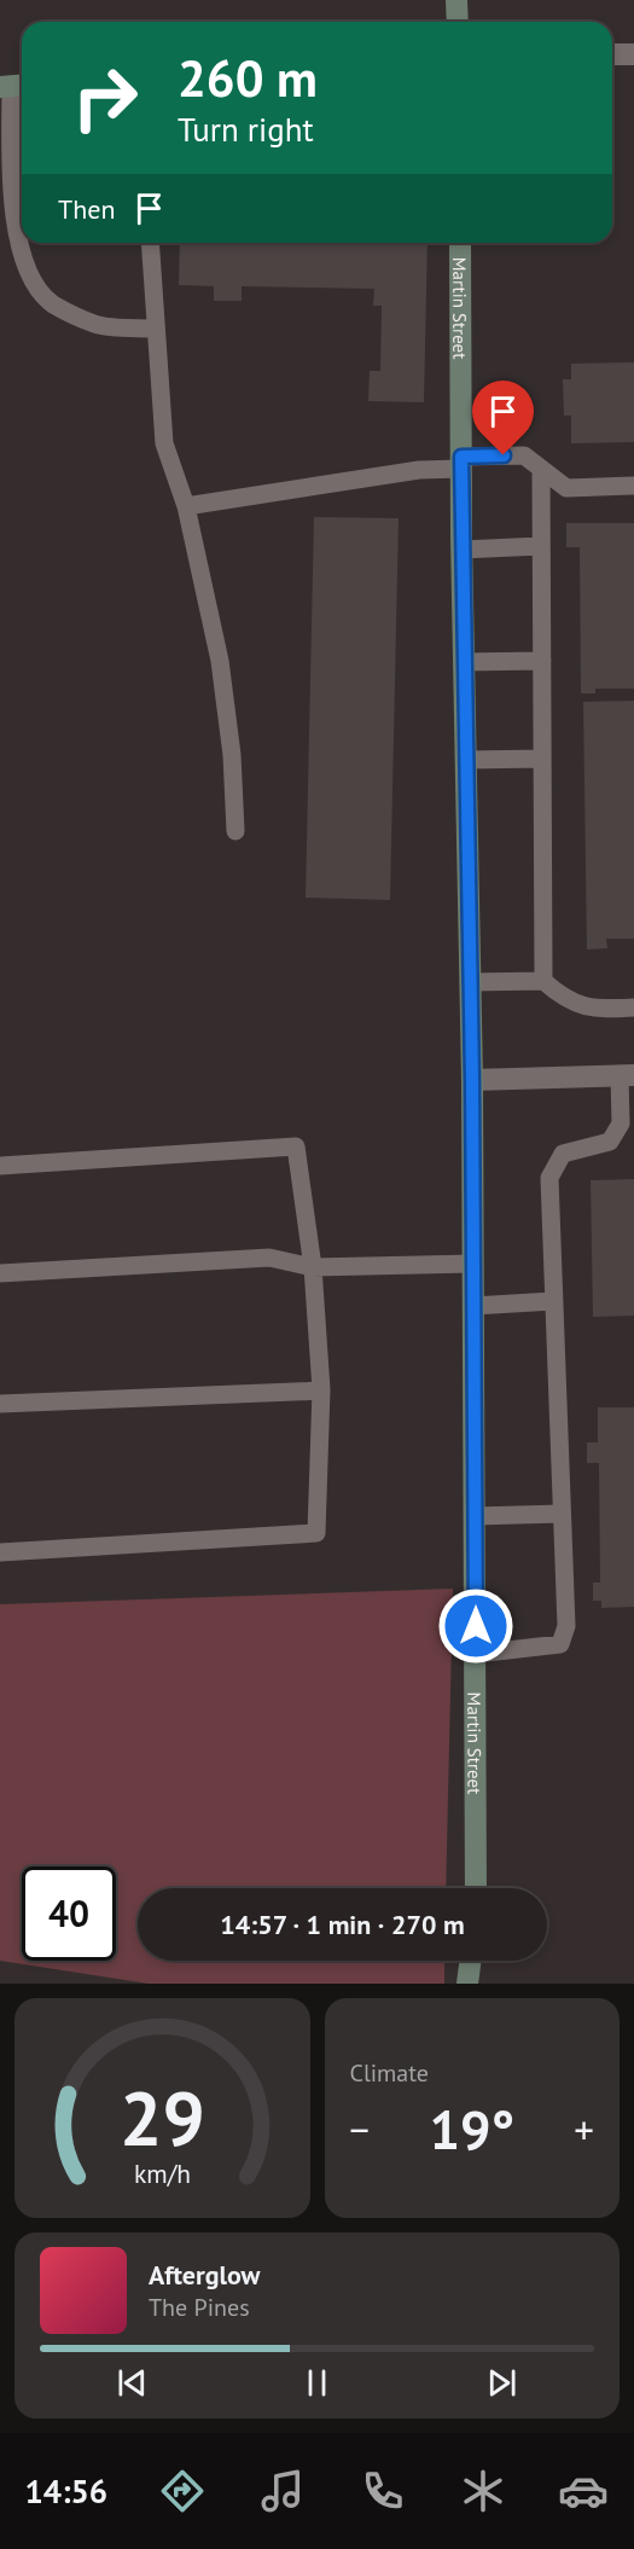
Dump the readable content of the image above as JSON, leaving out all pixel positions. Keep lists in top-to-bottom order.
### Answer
{
  "streets": {
    "street": ["Martin Street"]
  },
  "page": {
    "turn": ["260 m", "Turn right"],
    "then": "Then",
    "limit": "40",
    "trip": "14:57 · 1 min · 270 m",
    "tile": "Climate",
    "heat": ["−", "19°", "+"],
    "song": ["Afterglow", "The Pines"],
    "tabs": "14:56",
    "gauge": ["29", "km/h"]
  }
}
